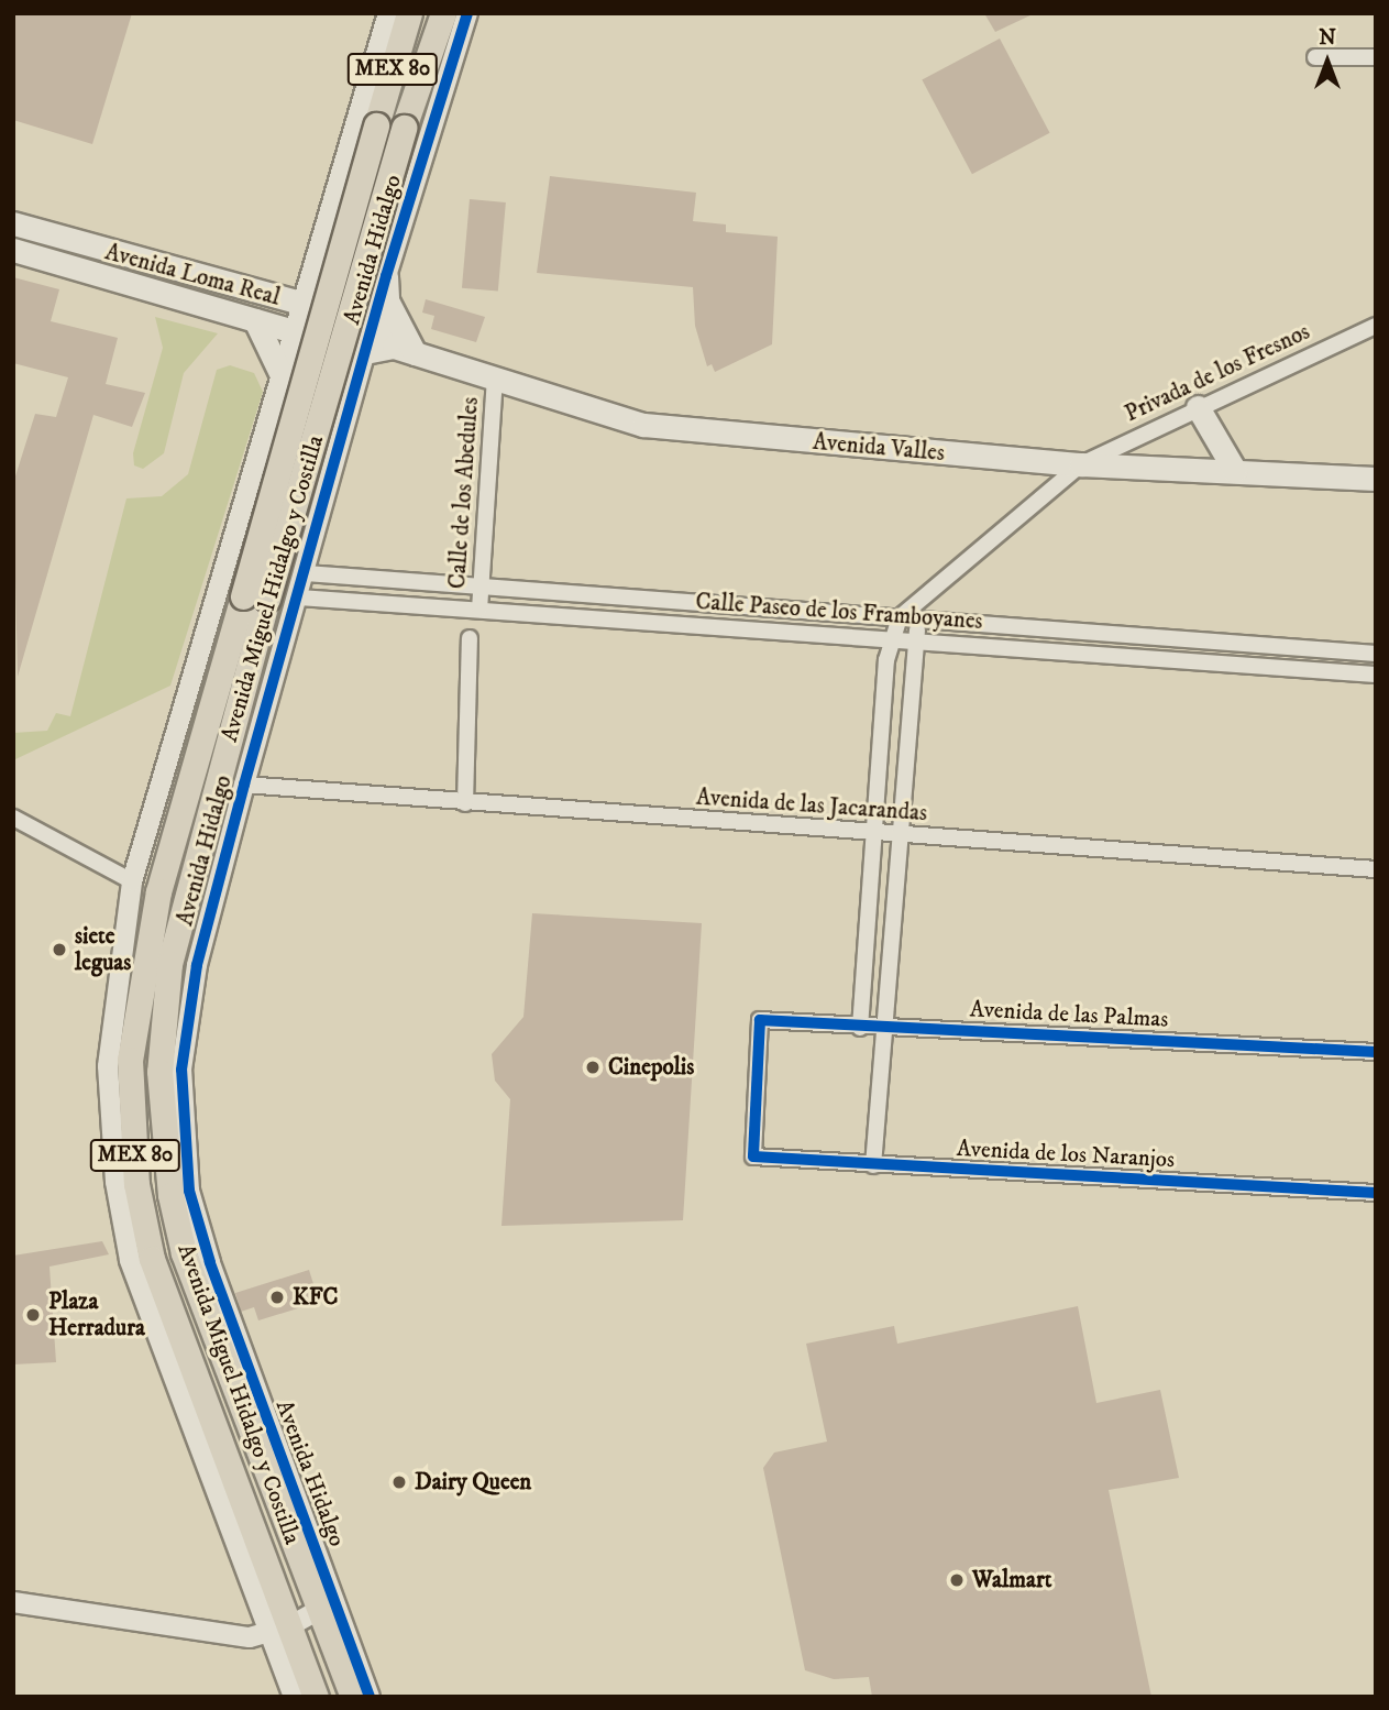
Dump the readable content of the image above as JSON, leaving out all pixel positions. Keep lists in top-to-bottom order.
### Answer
{
  "streets": {
    "main road": [
      "MEX 80",
      "Avenida Loma Real",
      "Avenida Valles",
      "Avenida Miguel Hidalgo y Costilla"
    ],
    "street": [
      "Avenida Hidalgo",
      "Privada de los Fresnos",
      "Calle de los Abedules",
      "Calle Paseo de los Framboyanes",
      "Avenida de las Jacarandas",
      "Avenida de las Palmas",
      "Avenida de los Naranjos"
    ]
  },
  "crossings": [
    ["Avenida Hidalgo", "Avenida Loma Real"],
    ["Avenida Hidalgo", "Avenida Valles"],
    ["Avenida Hidalgo", "Avenida Miguel Hidalgo y Costilla"],
    ["Avenida Hidalgo", "Calle Paseo de los Framboyanes"],
    ["Avenida Hidalgo", "Avenida de las Jacarandas"],
    ["Avenida Loma Real", "Avenida Valles"],
    ["Privada de los Fresnos", "Avenida Valles"],
    ["Privada de los Fresnos", "Calle Paseo de los Framboyanes"],
    ["Avenida Valles", "Calle de los Abedules"],
    ["Calle de los Abedules", "Calle Paseo de los Framboyanes"],
    ["Avenida de las Palmas", "Avenida de los Naranjos"]
  ],
  "places": [
    "siete leguas",
    "Cinepolis",
    "KFC",
    "Plaza Herradura",
    "Dairy Queen",
    "Walmart"
  ],
  "north": "top"
}
